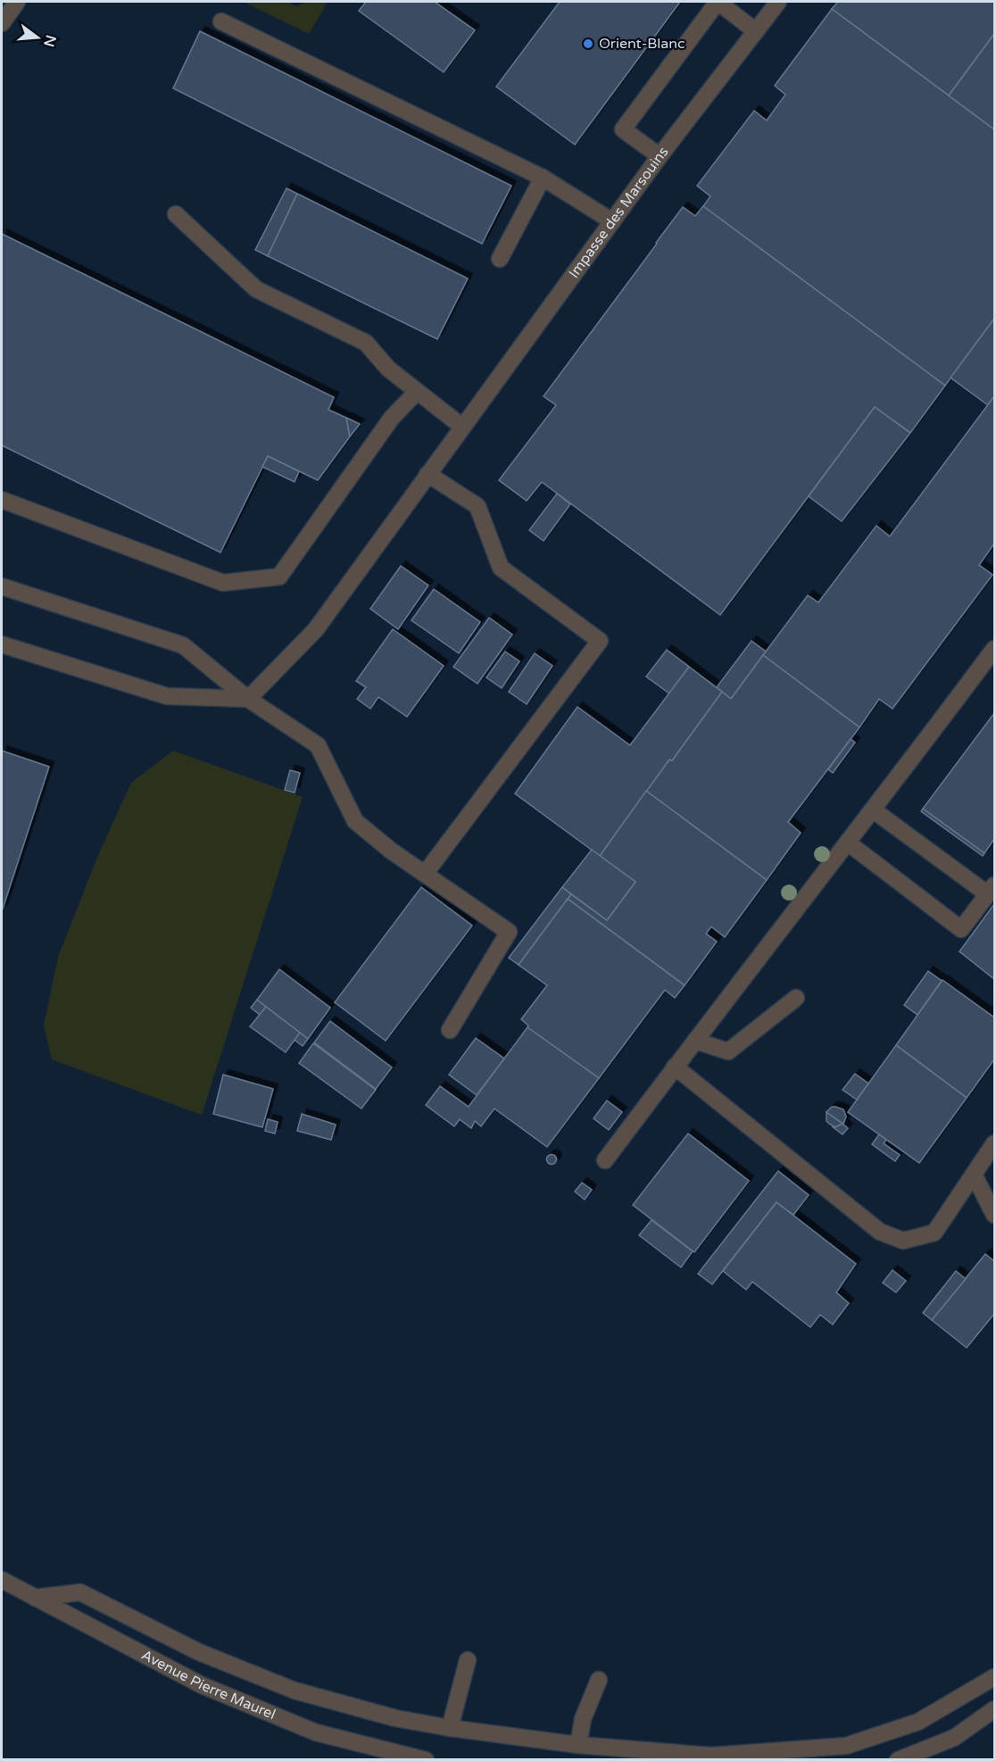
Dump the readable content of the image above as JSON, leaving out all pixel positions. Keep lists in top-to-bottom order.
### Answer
{
  "streets": {
    "street": ["Impasse des Marsouins", "Avenue Pierre Maurel"]
  },
  "places": ["Orient-Blanc"],
  "north": "right"
}
